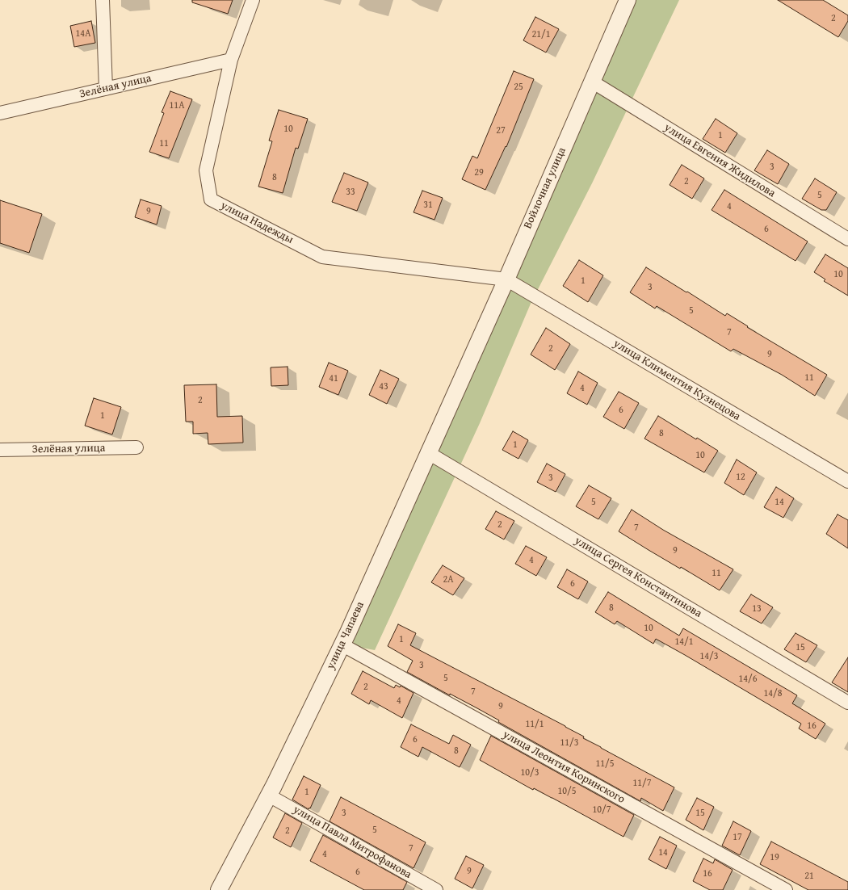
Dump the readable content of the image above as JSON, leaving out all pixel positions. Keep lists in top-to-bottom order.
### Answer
{
  "streets": {
    "street": [
      "Зелёная улица",
      "улица Евгения Жидилова",
      "Войлочная улица",
      "улица Надежды",
      "улица Климентия Кузнецова",
      "улица Сергея Константинова",
      "улица Чапаева",
      "улица Леонтия Коринского",
      "улица Павла Митрофанова"
    ]
  },
  "crossings": [
    ["Зелёная улица", "улица Надежды"],
    ["улица Евгения Жидилова", "Войлочная улица"],
    ["Войлочная улица", "улица Надежды"],
    ["Войлочная улица", "улица Климентия Кузнецова"],
    ["Войлочная улица", "улица Чапаева"],
    ["улица Надежды", "улица Климентия Кузнецова"],
    ["улица Сергея Константинова", "улица Чапаева"],
    ["улица Чапаева", "улица Леонтия Коринского"],
    ["улица Чапаева", "улица Павла Митрофанова"]
  ],
  "house_numbers": [
    "2",
    "14А",
    "21/1",
    "25",
    "11А",
    "10",
    "27",
    "1",
    "11",
    "3",
    "29",
    "8",
    "2",
    "33",
    "5",
    "31",
    "4",
    "9",
    "6",
    "10",
    "1",
    "3",
    "5",
    "7",
    "2",
    "9",
    "11",
    "41",
    "43",
    "4",
    "2",
    "6",
    "1",
    "8",
    "1",
    "10",
    "12",
    "3",
    "5",
    "14",
    "2",
    "7",
    "9",
    "4",
    "11",
    "2А",
    "6",
    "8",
    "13",
    "10",
    "1",
    "14/1",
    "15",
    "14/3",
    "3",
    "5",
    "14/6",
    "2",
    "7",
    "14/8",
    "4",
    "9",
    "11/1",
    "16",
    "6",
    "11/3",
    "8",
    "11/5",
    "10/3",
    "11/7",
    "10/5",
    "1",
    "10/7",
    "3",
    "15",
    "5",
    "2",
    "17",
    "7",
    "14",
    "4",
    "19",
    "9",
    "6",
    "16",
    "21"
  ]
}
